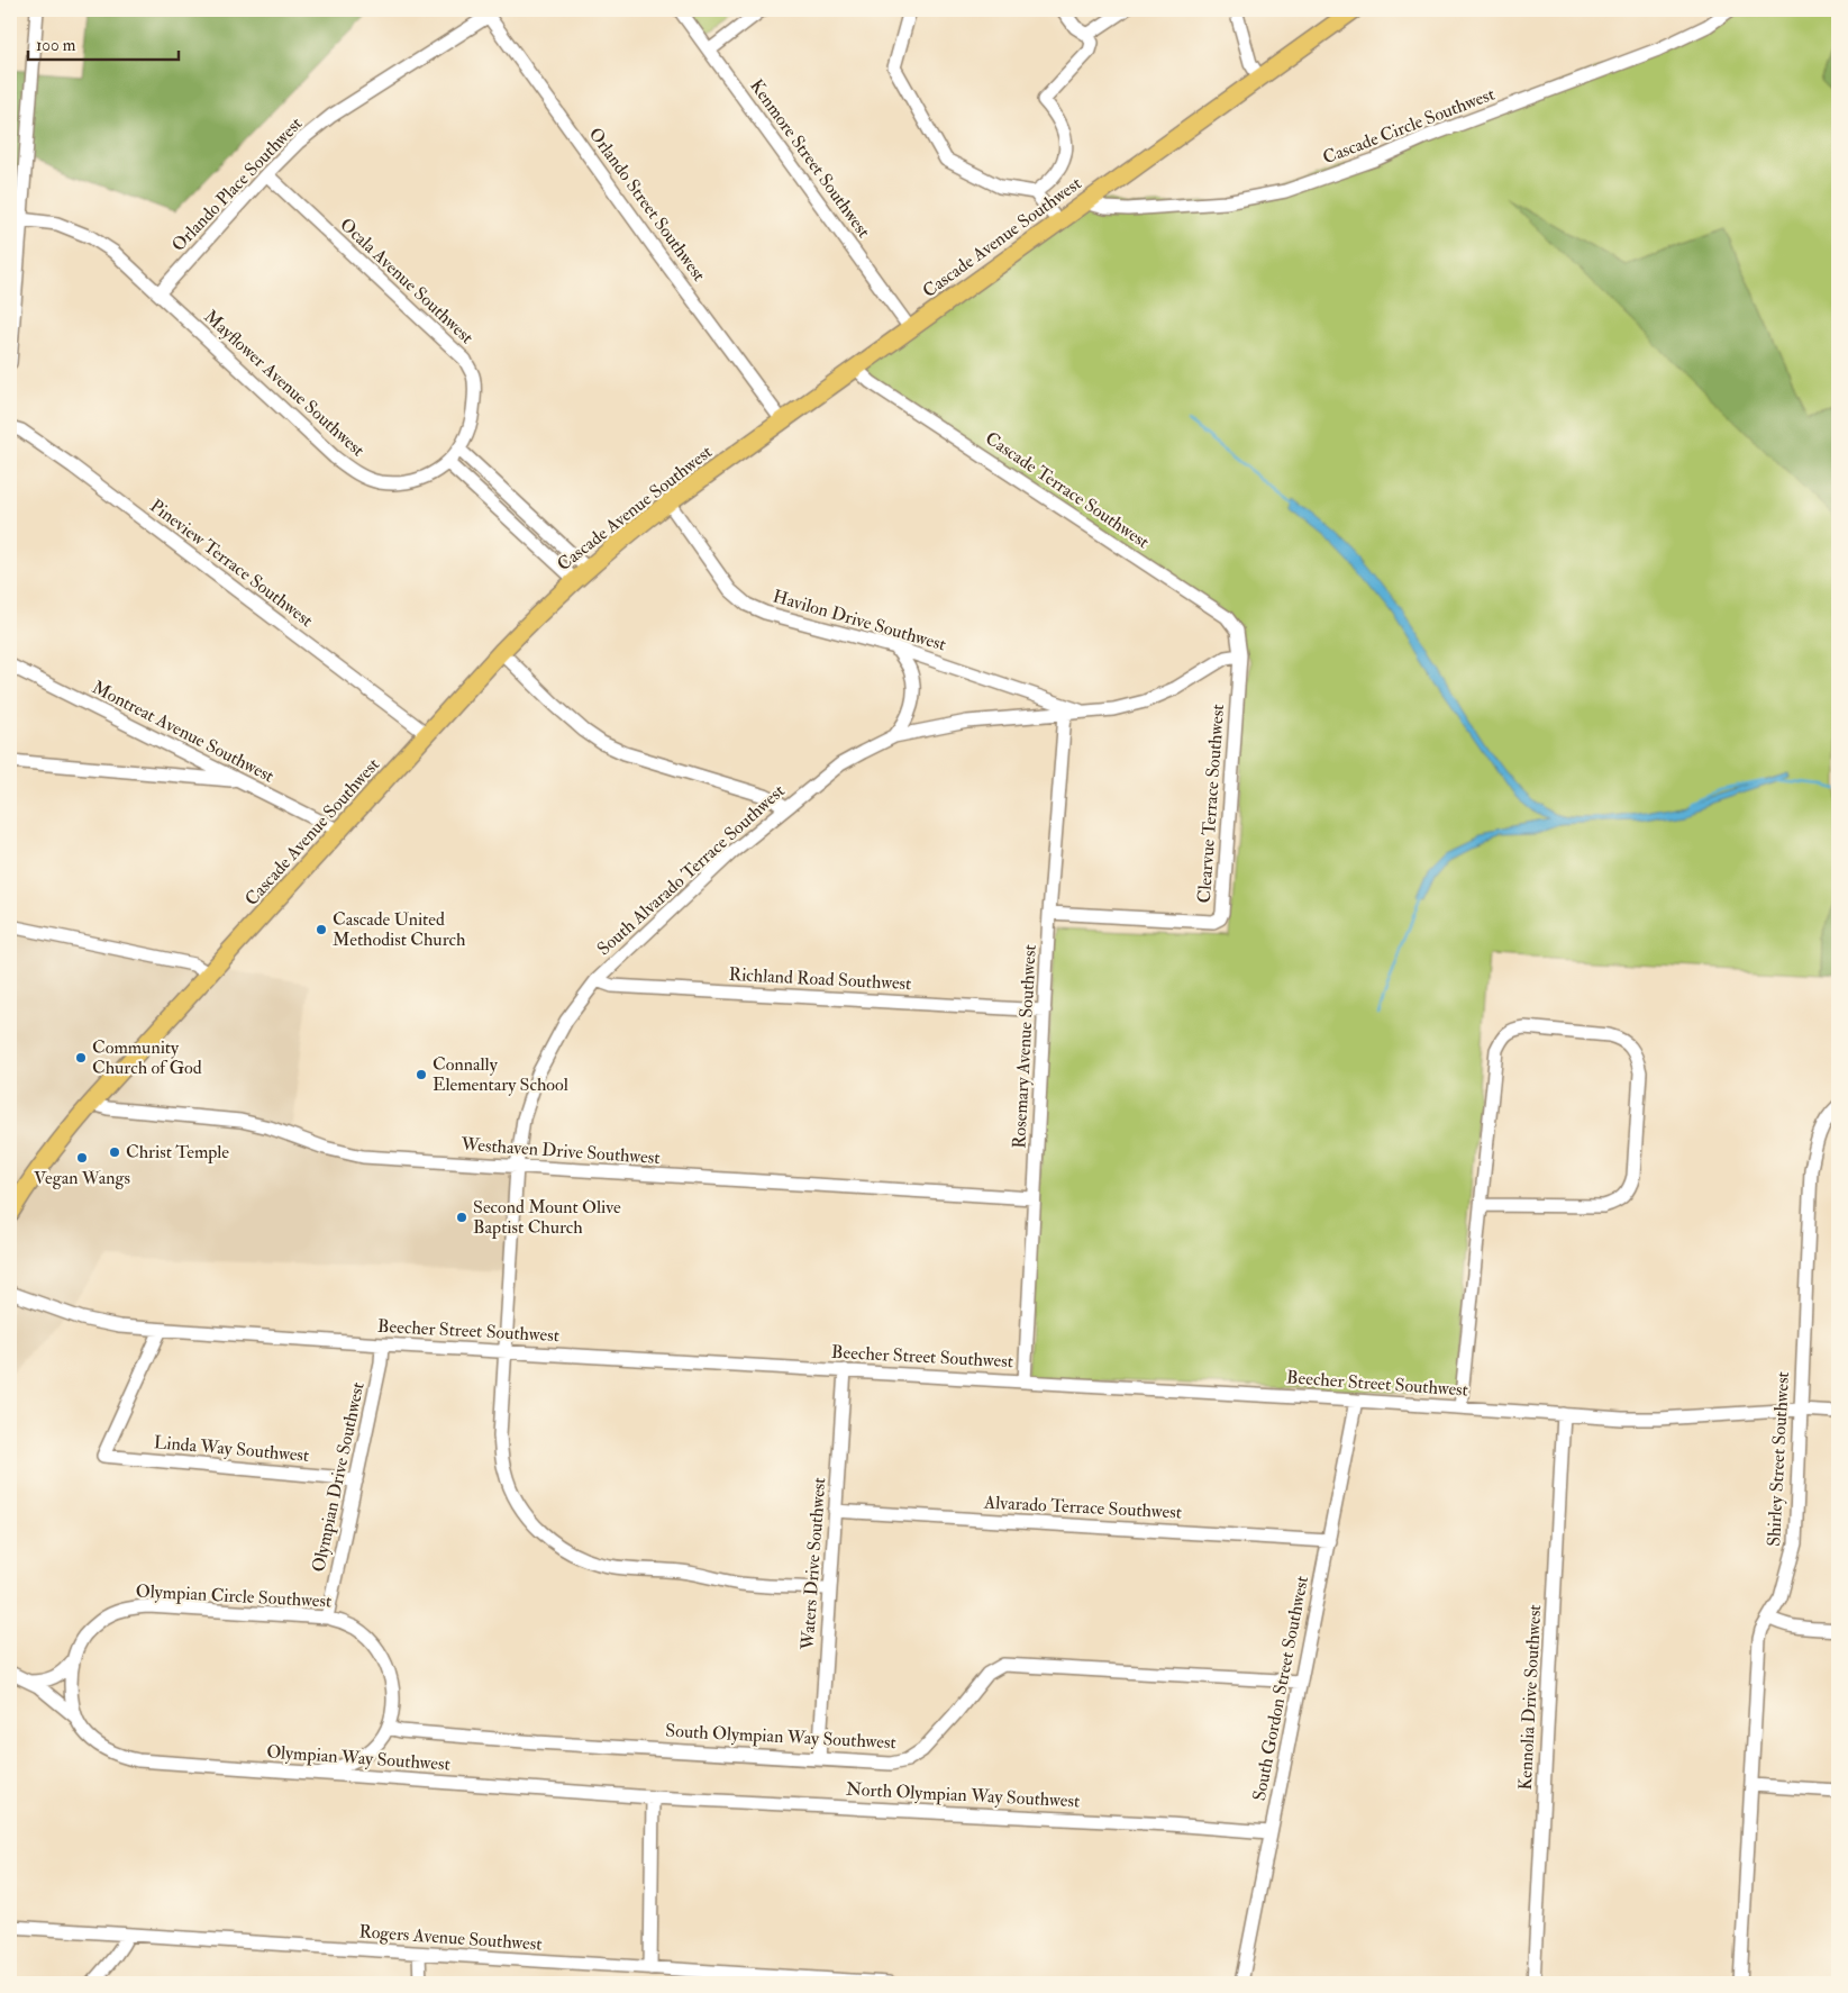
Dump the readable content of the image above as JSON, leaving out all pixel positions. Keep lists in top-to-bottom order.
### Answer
{
  "streets": {
    "main road": ["Cascade Avenue Southwest"],
    "street": [
      "Cascade Circle Southwest",
      "Kenmore Street Southwest",
      "Orlando Place Southwest",
      "Orlando Street Southwest",
      "Ocala Avenue Southwest",
      "Mayflower Avenue Southwest",
      "Cascade Terrace Southwest",
      "Pineview Terrace Southwest",
      "Havilon Drive Southwest",
      "Montreat Avenue Southwest",
      "Clearvue Terrace Southwest",
      "South Alvarado Terrace Southwest",
      "Richland Road Southwest",
      "Rosemary Avenue Southwest",
      "Westhaven Drive Southwest",
      "Beecher Street Southwest",
      "Linda Way Southwest",
      "Shirley Street Southwest",
      "Olympian Drive Southwest",
      "Alvarado Terrace Southwest",
      "Waters Drive Southwest",
      "Olympian Circle Southwest",
      "South Gordon Street Southwest",
      "Kennolia Drive Southwest",
      "South Olympian Way Southwest",
      "Olympian Way Southwest",
      "North Olympian Way Southwest",
      "Rogers Avenue Southwest"
    ]
  },
  "crossings": [
    ["Cascade Circle Southwest", "Cascade Avenue Southwest"],
    ["Kenmore Street Southwest", "Cascade Avenue Southwest"],
    ["Orlando Place Southwest", "Orlando Street Southwest"],
    ["Orlando Place Southwest", "Ocala Avenue Southwest"],
    ["Orlando Place Southwest", "Mayflower Avenue Southwest"],
    ["Orlando Street Southwest", "Cascade Avenue Southwest"],
    ["Cascade Avenue Southwest", "Cascade Terrace Southwest"],
    ["Cascade Avenue Southwest", "Pineview Terrace Southwest"],
    ["Cascade Avenue Southwest", "Havilon Drive Southwest"],
    ["Cascade Avenue Southwest", "Montreat Avenue Southwest"],
    ["Cascade Avenue Southwest", "Westhaven Drive Southwest"],
    ["Ocala Avenue Southwest", "Mayflower Avenue Southwest"],
    ["Cascade Terrace Southwest", "Clearvue Terrace Southwest"],
    ["Cascade Terrace Southwest", "South Alvarado Terrace Southwest"],
    ["Havilon Drive Southwest", "South Alvarado Terrace Southwest"],
    ["Clearvue Terrace Southwest", "South Alvarado Terrace Southwest"],
    ["Clearvue Terrace Southwest", "Rosemary Avenue Southwest"],
    ["South Alvarado Terrace Southwest", "Richland Road Southwest"],
    ["South Alvarado Terrace Southwest", "Rosemary Avenue Southwest"],
    ["South Alvarado Terrace Southwest", "Westhaven Drive Southwest"],
    ["South Alvarado Terrace Southwest", "Beecher Street Southwest"],
    ["Richland Road Southwest", "Rosemary Avenue Southwest"],
    ["Rosemary Avenue Southwest", "Westhaven Drive Southwest"],
    ["Rosemary Avenue Southwest", "Beecher Street Southwest"],
    ["Beecher Street Southwest", "Linda Way Southwest"],
    ["Beecher Street Southwest", "Shirley Street Southwest"],
    ["Beecher Street Southwest", "Olympian Drive Southwest"],
    ["Beecher Street Southwest", "Waters Drive Southwest"],
    ["Beecher Street Southwest", "South Gordon Street Southwest"],
    ["Beecher Street Southwest", "Kennolia Drive Southwest"],
    ["Linda Way Southwest", "Olympian Drive Southwest"],
    ["Olympian Drive Southwest", "Olympian Circle Southwest"],
    ["Alvarado Terrace Southwest", "Waters Drive Southwest"],
    ["Alvarado Terrace Southwest", "South Gordon Street Southwest"],
    ["Waters Drive Southwest", "South Olympian Way Southwest"],
    ["Olympian Circle Southwest", "South Olympian Way Southwest"],
    ["Olympian Circle Southwest", "Olympian Way Southwest"],
    ["South Gordon Street Southwest", "South Olympian Way Southwest"],
    ["South Gordon Street Southwest", "North Olympian Way Southwest"],
    ["Olympian Way Southwest", "North Olympian Way Southwest"]
  ],
  "places": [
    "Cascade United Methodist Church",
    "Community Church of God",
    "Connally Elementary School",
    "Christ Temple",
    "Vegan Wangs",
    "Second Mount Olive Baptist Church"
  ],
  "scale_bar": "100 m"
}
